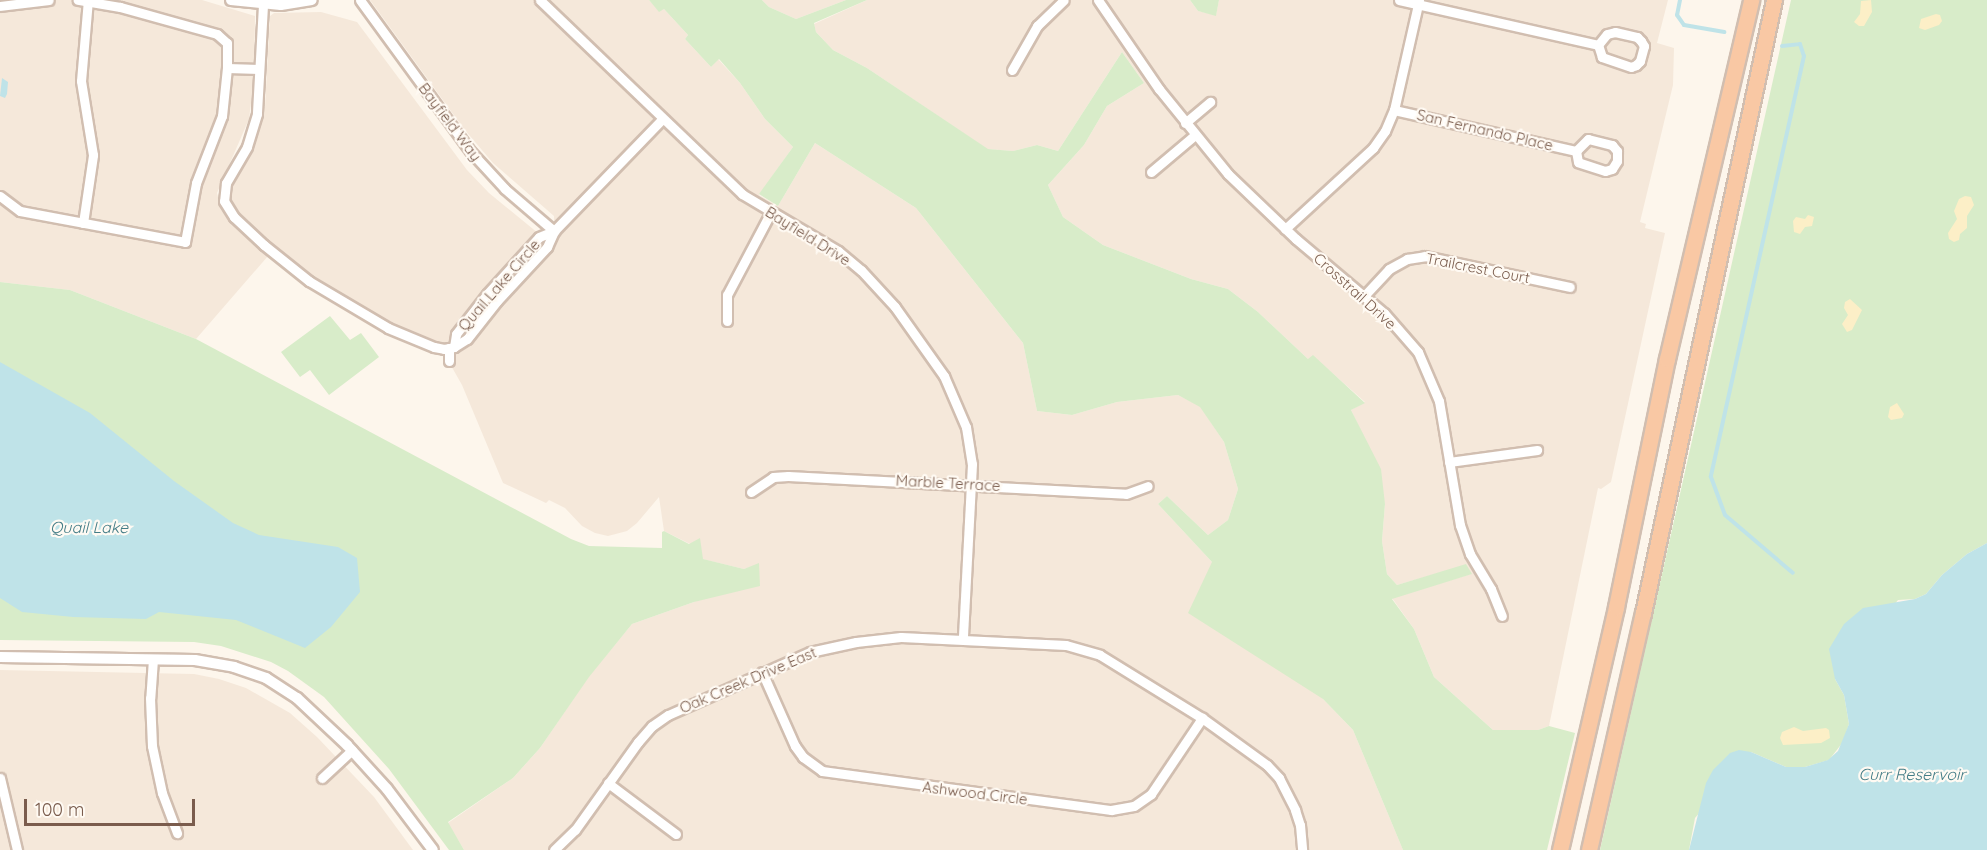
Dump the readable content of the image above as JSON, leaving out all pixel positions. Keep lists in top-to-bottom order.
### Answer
{
  "streets": {
    "street": [
      "Bayfield Way",
      "San Fernando Place",
      "Bayfield Drive",
      "Trailcrest Court",
      "Quail Lake Circle",
      "Crosstrail Drive",
      "Marble Terrace",
      "Oak Creek Drive East",
      "Ashwood Circle"
    ]
  },
  "crossings": [
    ["Bayfield Way", "Quail Lake Circle"],
    ["Bayfield Drive", "Quail Lake Circle"],
    ["Bayfield Drive", "Marble Terrace"],
    ["Bayfield Drive", "Oak Creek Drive East"],
    ["Trailcrest Court", "Crosstrail Drive"],
    ["Oak Creek Drive East", "Ashwood Circle"]
  ],
  "water": ["Quail Lake", "Curr Reservoir"],
  "scale_bar": "100 m"
}
